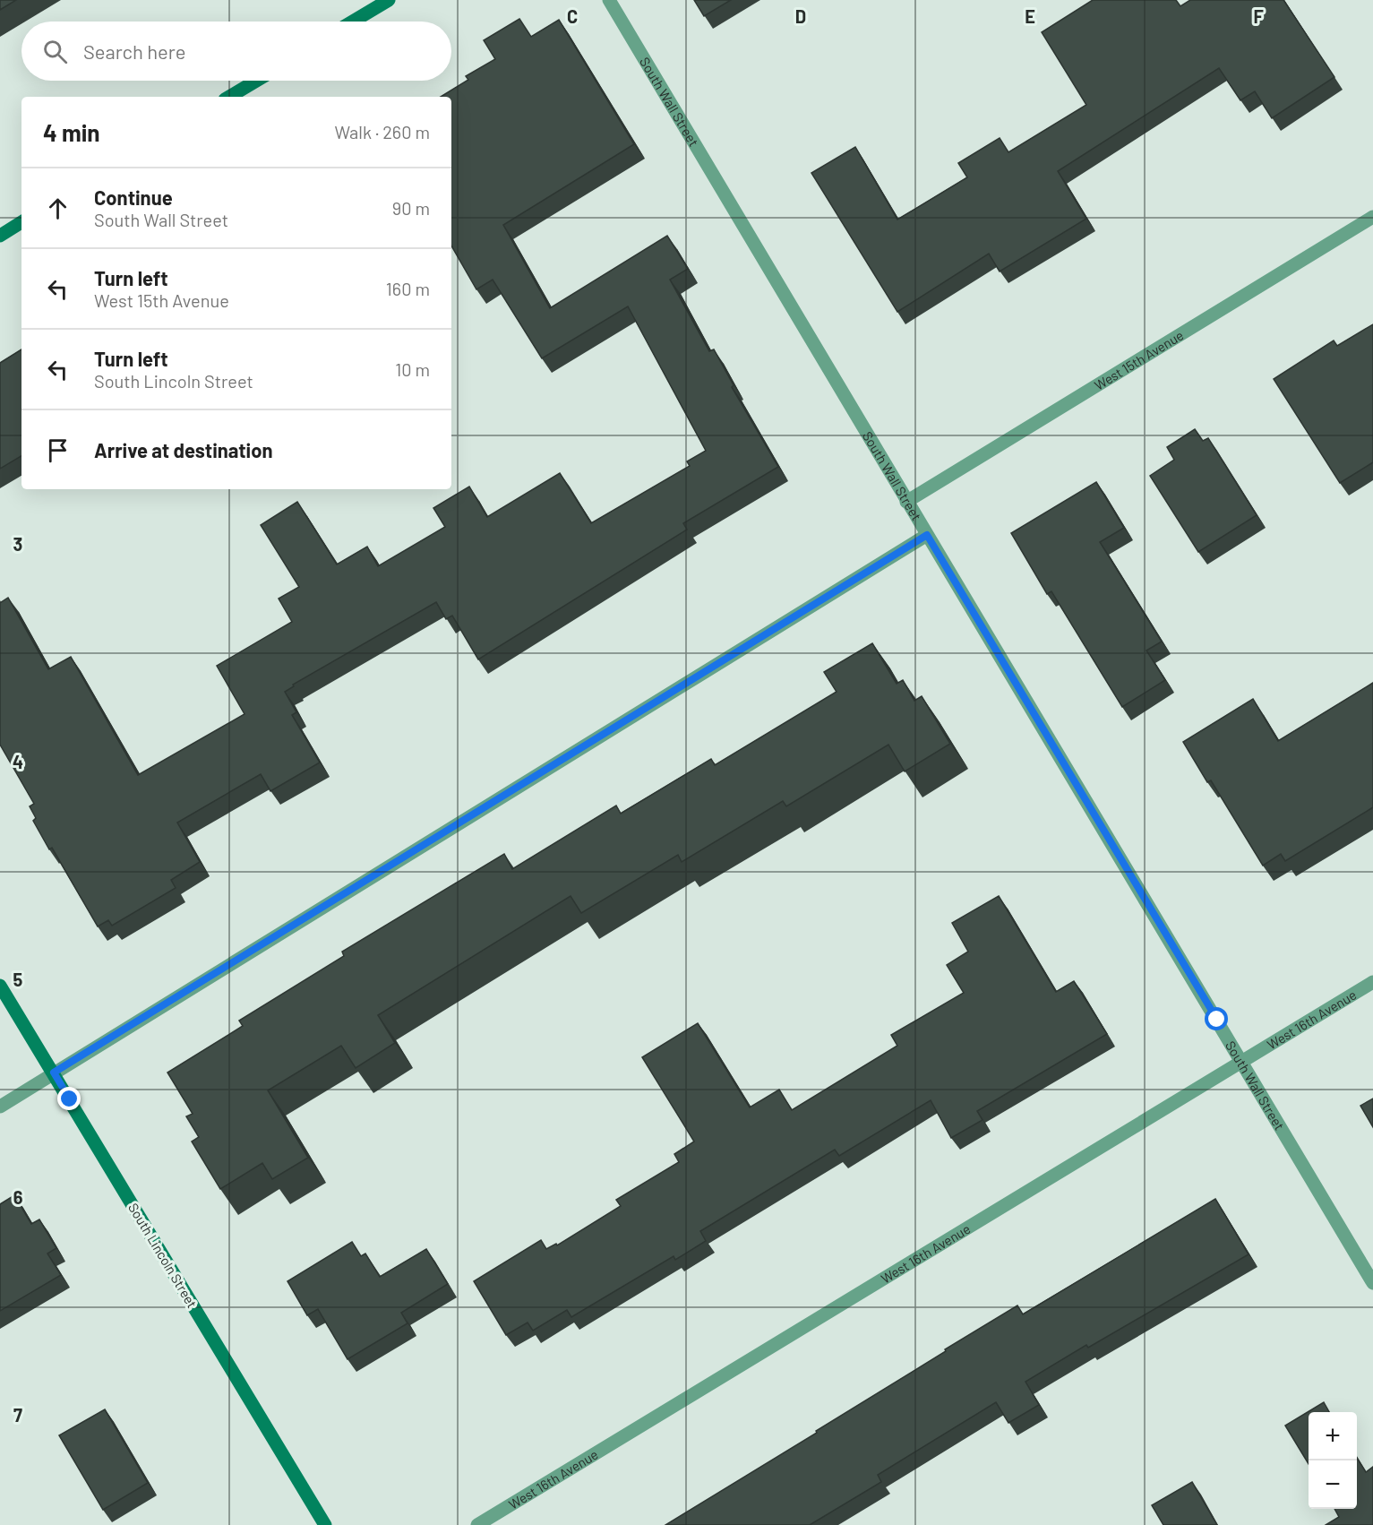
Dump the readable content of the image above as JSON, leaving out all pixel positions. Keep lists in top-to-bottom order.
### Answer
{
  "streets": {
    "street": [
      "South Wall Street",
      "West 15th Avenue",
      "West 16th Avenue",
      "South Lincoln Street"
    ]
  },
  "crossings": [
    ["South Wall Street", "West 15th Avenue"],
    ["South Wall Street", "West 16th Avenue"]
  ],
  "page": {
    "search": "Search here",
    "heading": ["4 min", "Walk · 260 m"],
    "list": [
      ["Continue", "South Wall Street", "90 m"],
      ["Turn left", "West 15th Avenue", "160 m"],
      ["Turn left", "South Lincoln Street", "10 m"],
      "Arrive at destination"
    ],
    "map_buttons": ["+", "−"]
  },
  "grid": {
    "columns": [
      "C",
      "D",
      "E",
      "F"
    ],
    "rows": [
      "3",
      "4",
      "5",
      "6",
      "7"
    ]
  }
}
